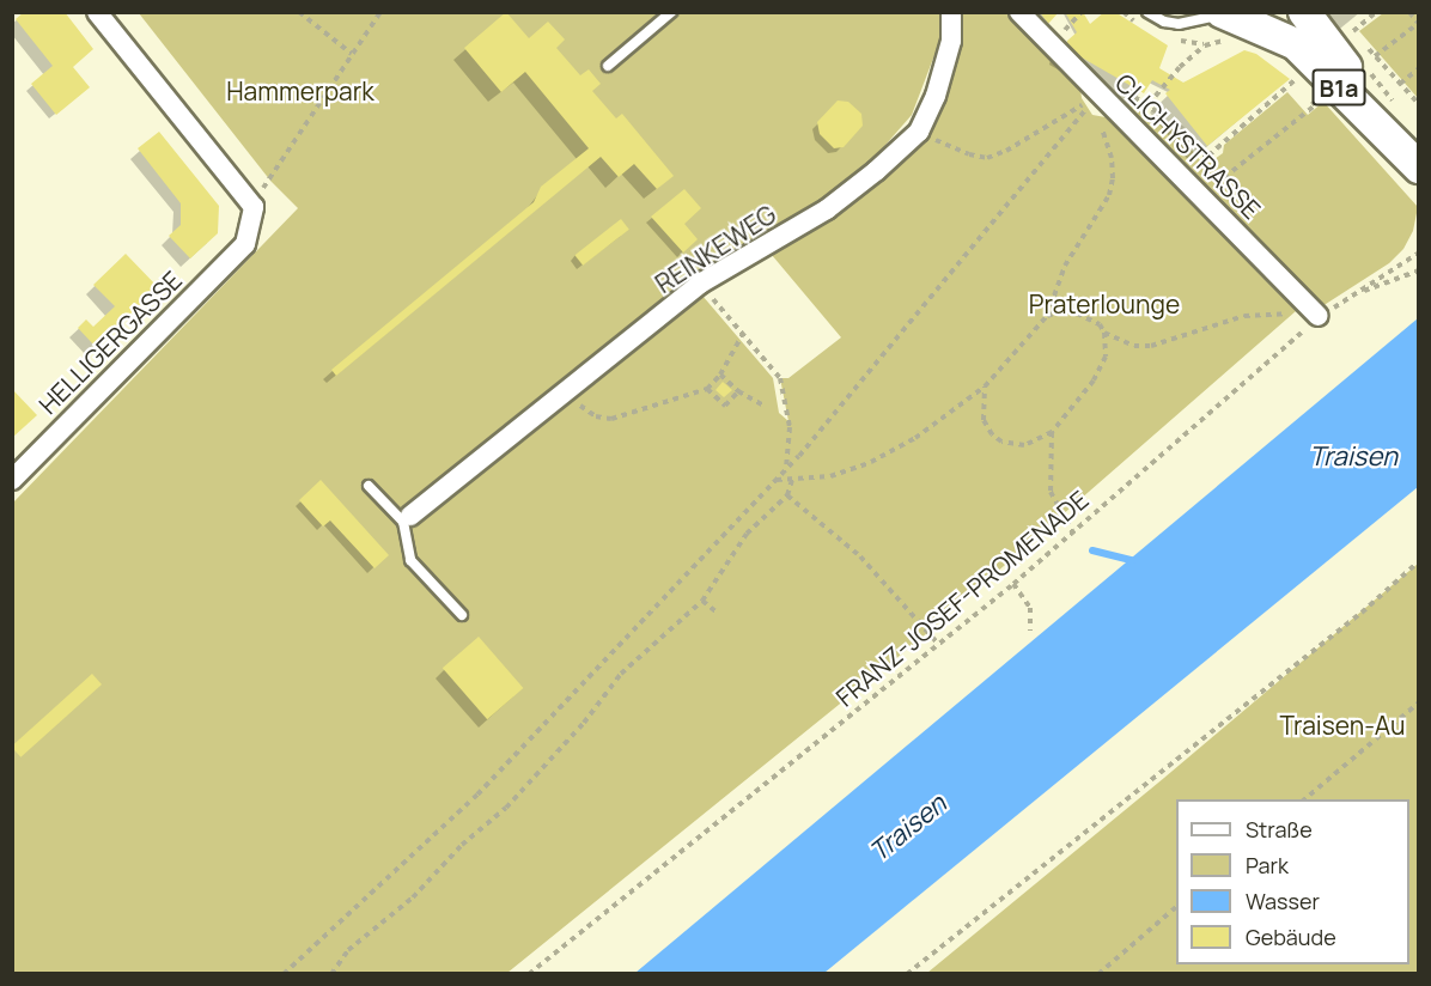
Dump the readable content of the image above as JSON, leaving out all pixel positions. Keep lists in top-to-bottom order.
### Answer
{
  "streets": {
    "main road": ["B1a"],
    "street": ["CLICHYSTRASSE", "REINKEWEG", "HELLIGERGASSE"],
    "path": ["FRANZ-JOSEF-PROMENADE"]
  },
  "crossings": [
    ["CLICHYSTRASSE", "FRANZ-JOSEF-PROMENADE"]
  ],
  "water": ["Traisen"],
  "parks": ["Hammerpark", "Praterlounge", "Traisen-Au"],
  "legend": [
    "Straße",
    "Park",
    "Wasser",
    "Gebäude"
  ]
}
